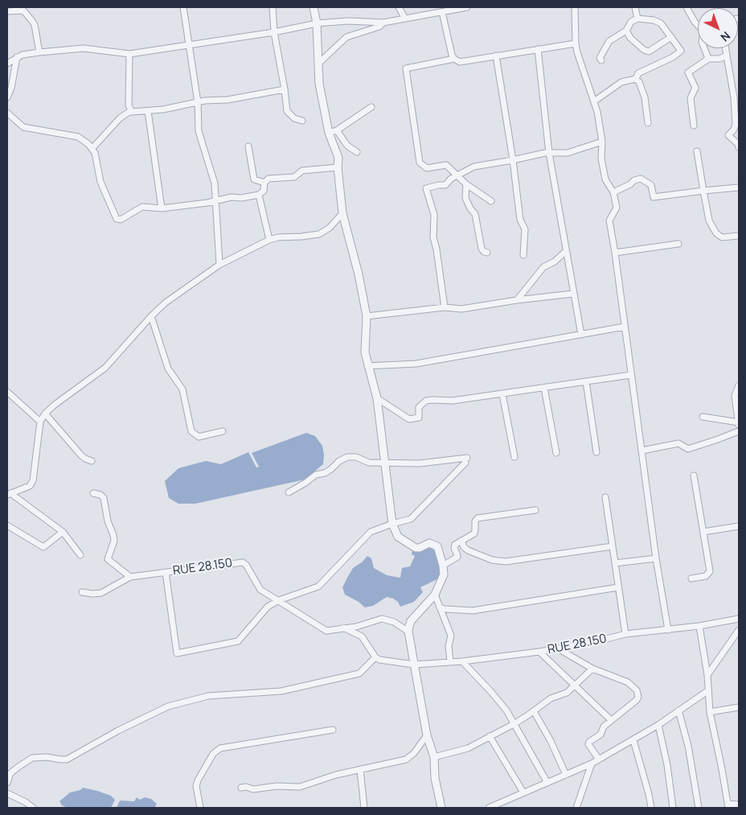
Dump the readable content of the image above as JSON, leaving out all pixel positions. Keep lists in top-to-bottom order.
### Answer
{
  "streets": {
    "street": ["RUE 28.150"]
  },
  "north": "bottom right"
}
